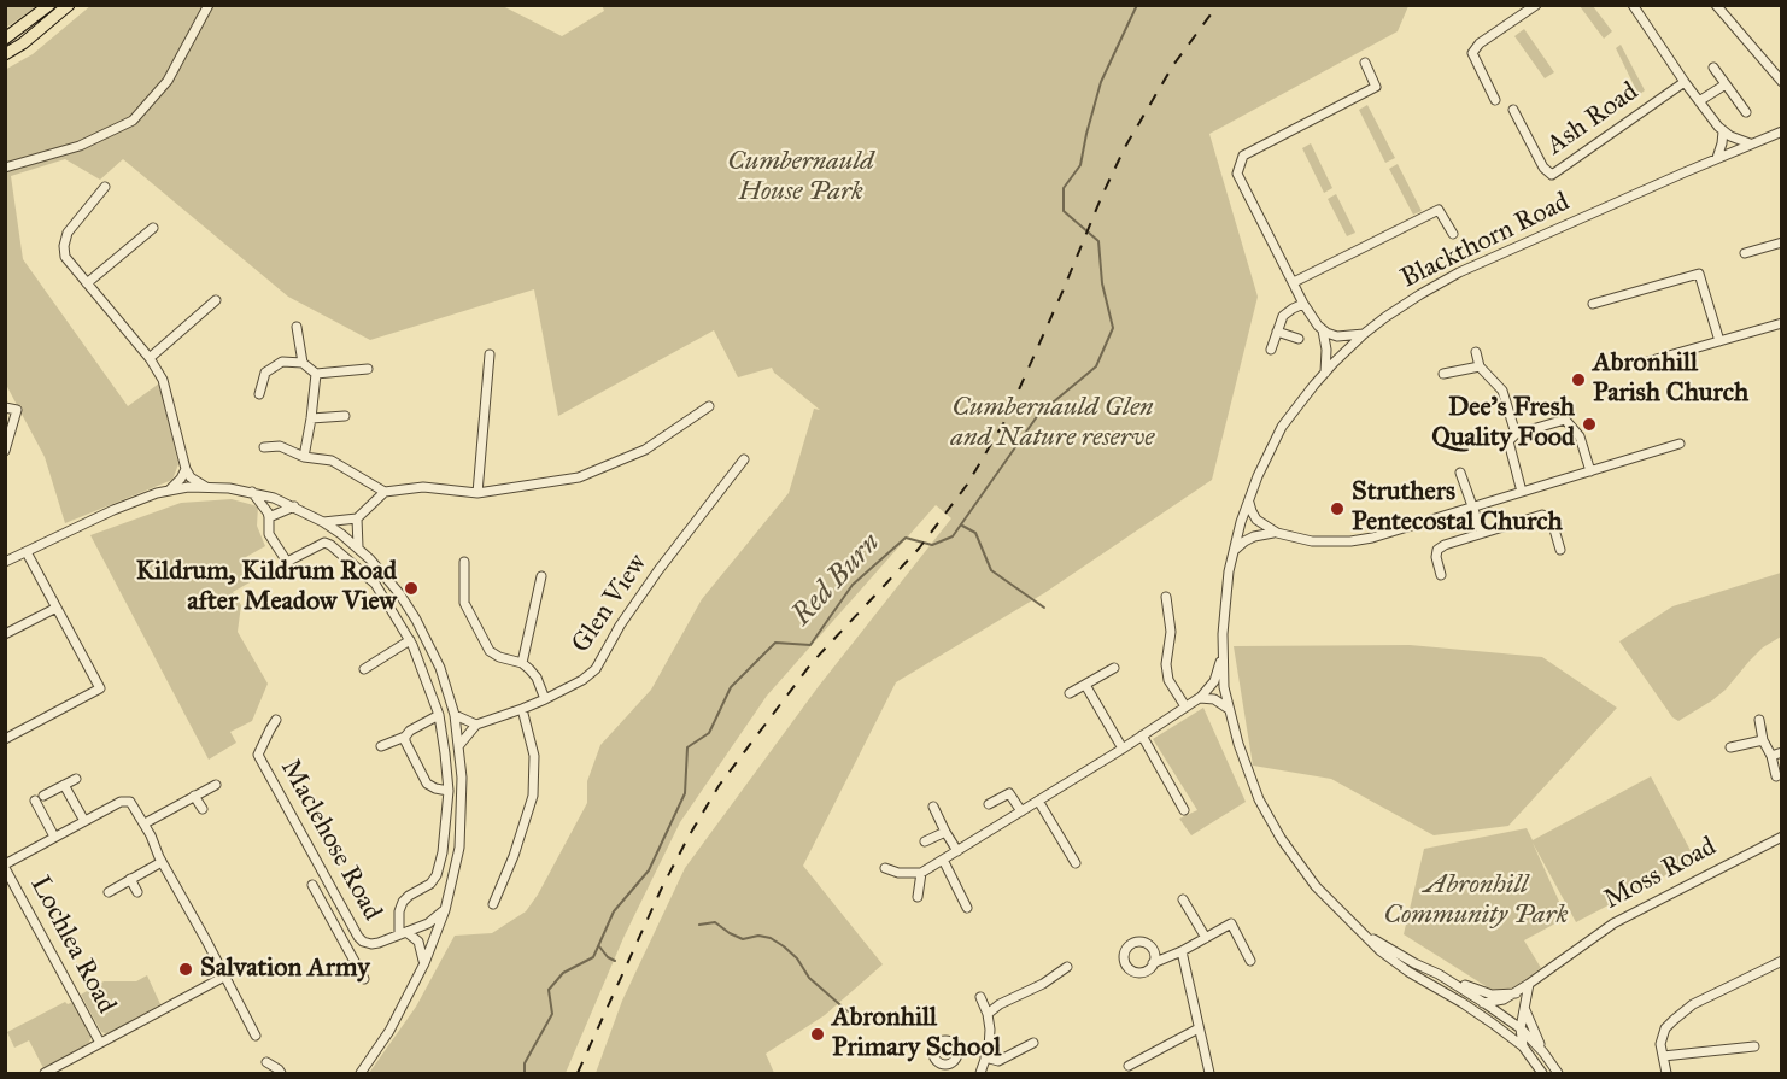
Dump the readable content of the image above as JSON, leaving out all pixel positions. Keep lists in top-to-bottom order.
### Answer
{
  "streets": {
    "street": [
      "Ash Road",
      "Blackthorn Road",
      "Glen View",
      "Maclehose Road",
      "Moss Road",
      "Lochlea Road"
    ]
  },
  "crossings": [
    ["Blackthorn Road", "Moss Road"]
  ],
  "water": ["Red Burn"],
  "parks": ["Cumbernauld House Park", "Cumbernauld Glen and Nature reserve", "Abronhill Community Park"],
  "places": [
    "Abronhill Parish Church",
    "Dee's Fresh Quality Food",
    "Struthers Pentecostal Church",
    "Kildrum, Kildrum Road after Meadow View",
    "Salvation Army",
    "Abronhill Primary School"
  ]
}
